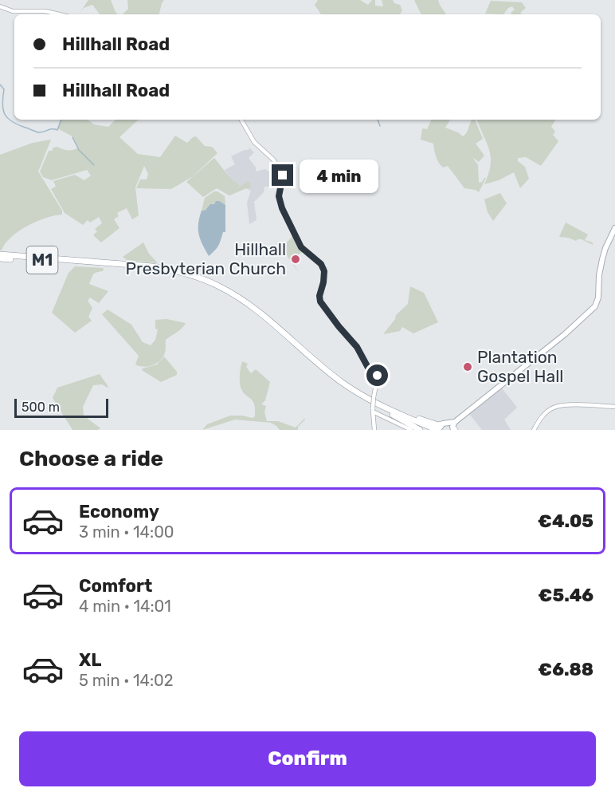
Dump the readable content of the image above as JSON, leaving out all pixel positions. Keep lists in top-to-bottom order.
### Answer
{
  "streets": {
    "highway": ["M1"]
  },
  "places": ["Hillhall Presbyterian Church", "Plantation Gospel Hall"],
  "scale_bar": "500 m",
  "page": {
    "banner": ["Hillhall Road", "Hillhall Road"],
    "bubble": "4 min",
    "scale": "500 m",
    "heading": "Choose a ride",
    "list": [
      {
        "name": "Economy",
        "note": "3 min · 14:00",
        "value": "€4.05"
      },
      {
        "name": "Comfort",
        "note": "4 min · 14:01",
        "value": "€5.46"
      },
      {
        "name": "XL",
        "note": "5 min · 14:02",
        "value": "€6.88"
      }
    ],
    "buttons": "Confirm"
  }
}
